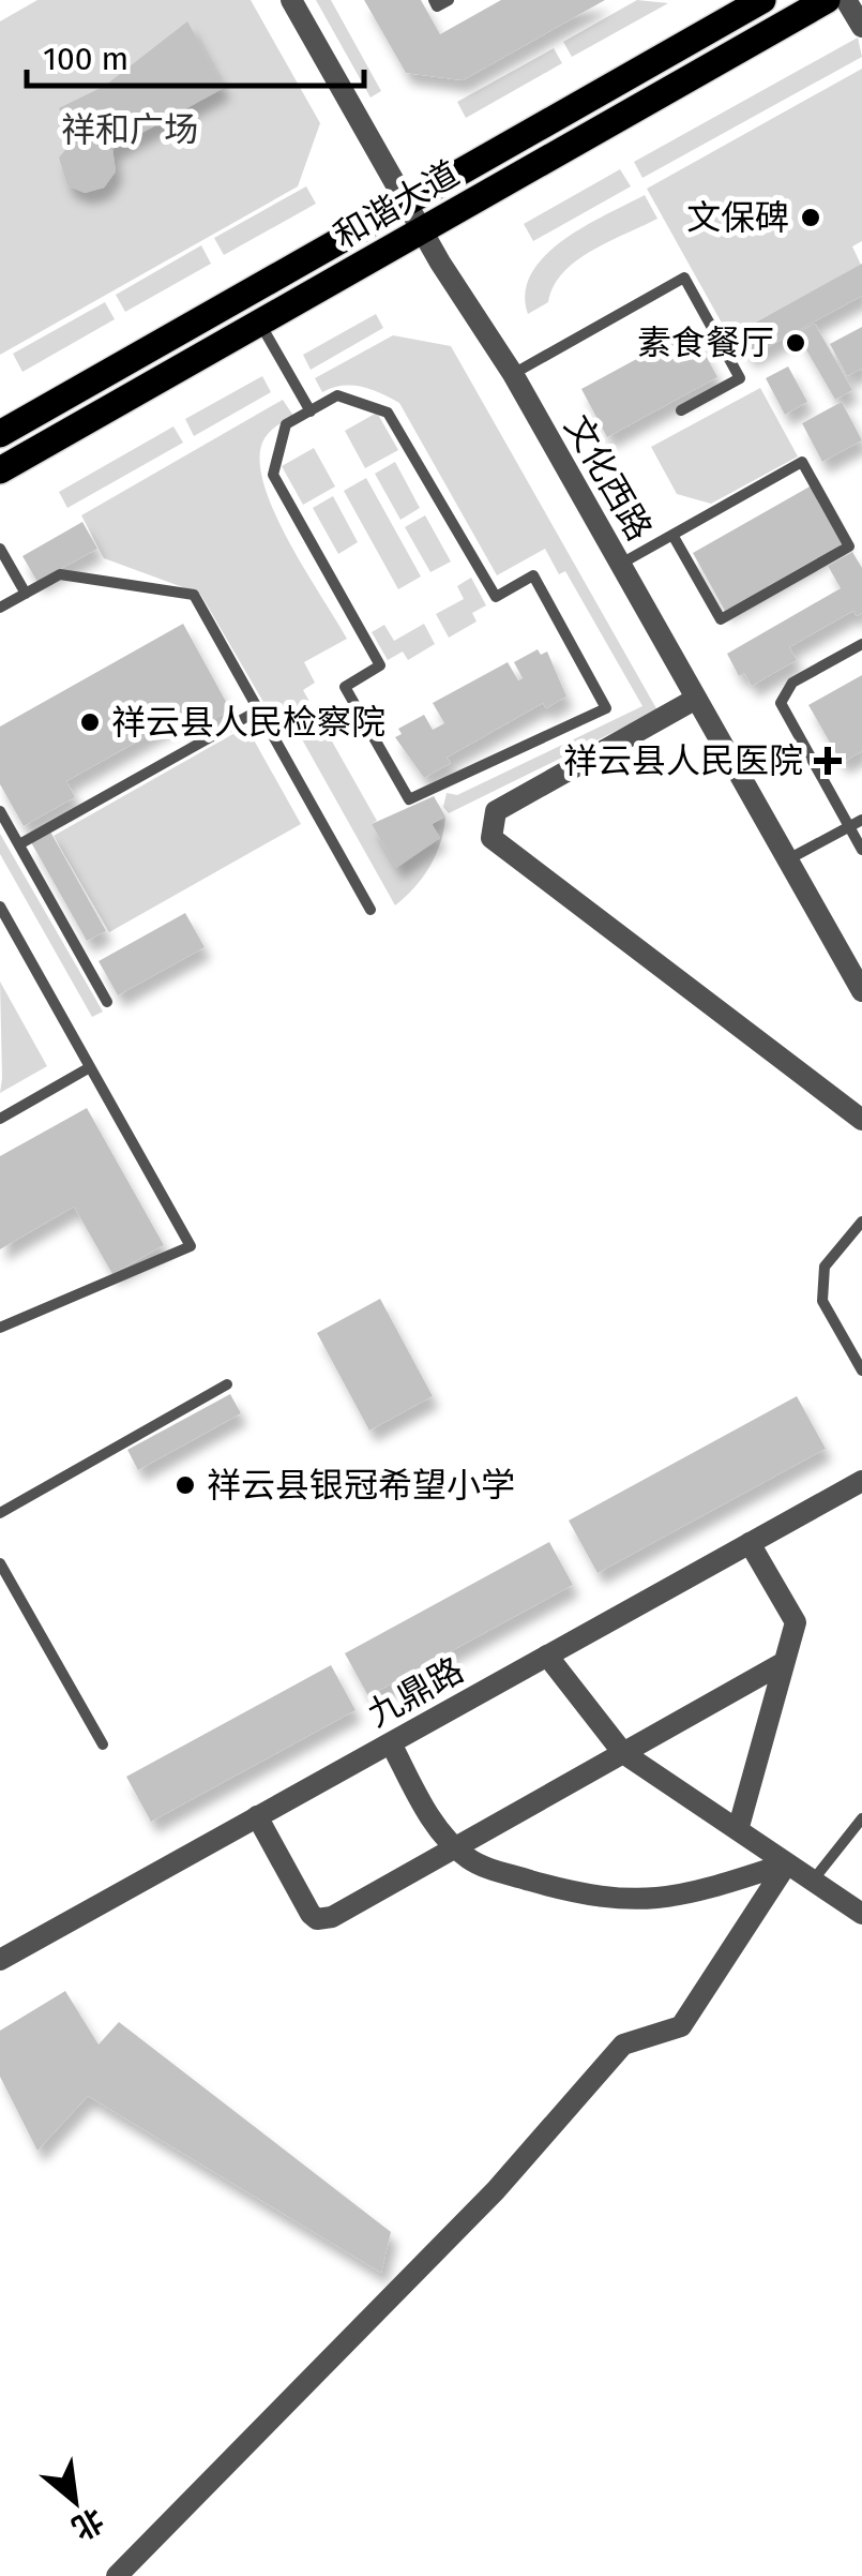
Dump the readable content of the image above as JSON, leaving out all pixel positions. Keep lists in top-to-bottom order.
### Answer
{
  "streets": {
    "main road": ["和谐大道"],
    "street": ["文化西路", "九鼎路"]
  },
  "crossings": [
    ["和谐大道", "文化西路"]
  ],
  "parks": ["祥和广场"],
  "places": {
    "other": [
      "文保碑",
      "素食餐厅",
      "祥云县人民检察院",
      "祥云县银冠希望小学"
    ],
    "health": ["祥云县人民医院"]
  },
  "scale_bar": "100 m",
  "north": "bottom right"
}
